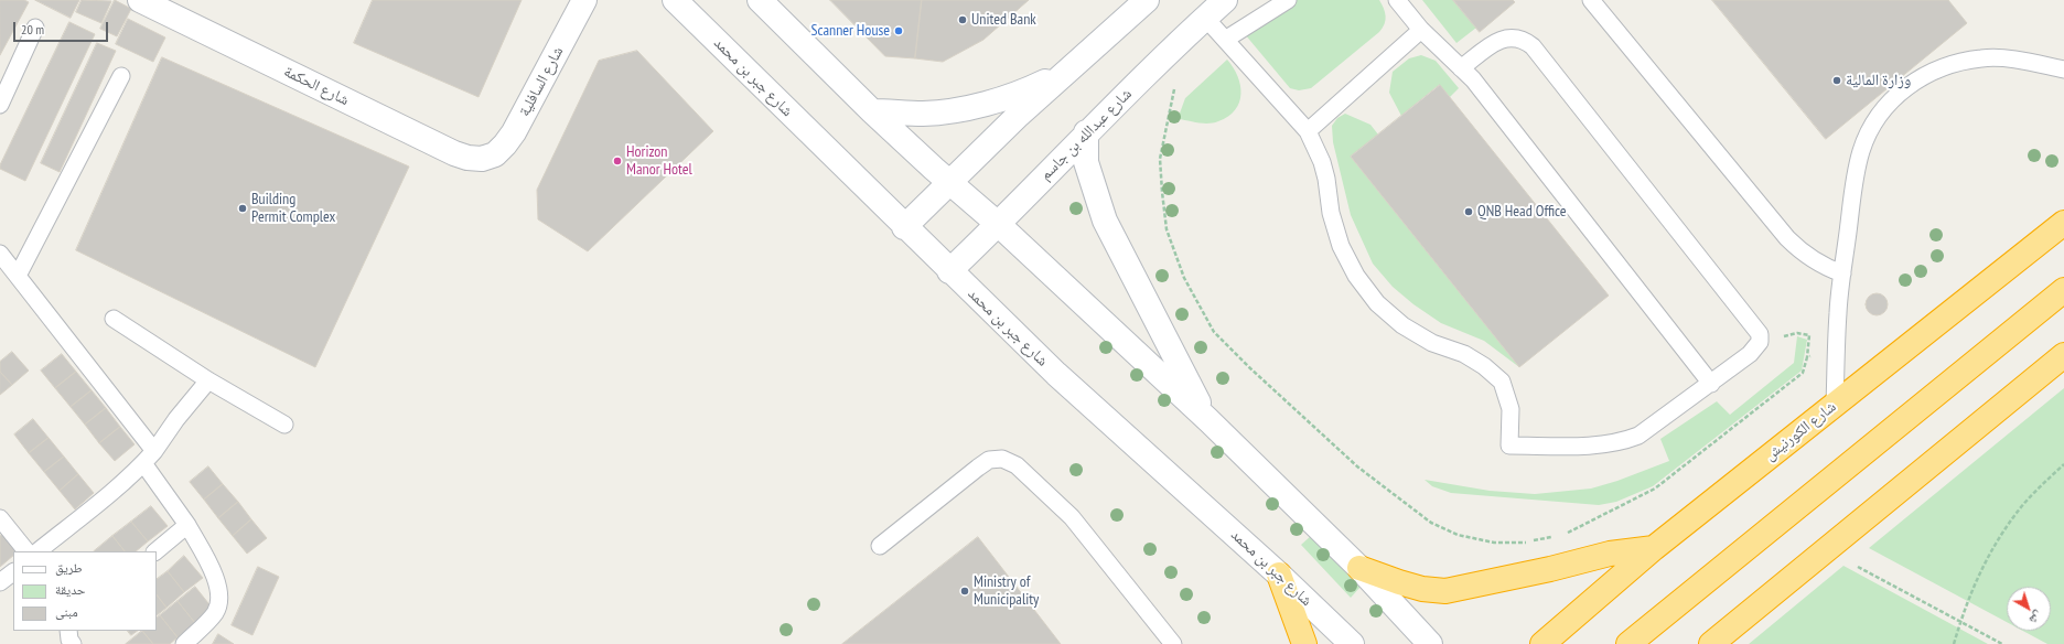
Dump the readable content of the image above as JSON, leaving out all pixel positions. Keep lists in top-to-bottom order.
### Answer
{
  "streets": {
    "highway": ["شارع الكورنيش"],
    "street": [
      "شارع جبر بن محمد",
      "شارع السافلية",
      "شارع الحكمة",
      "شارع عبدالله بن جاسم"
    ]
  },
  "crossings": [
    ["شارع جبر بن محمد", "شارع عبدالله بن جاسم"],
    ["شارع السافلية", "شارع الحكمة"]
  ],
  "places": [
    "United Bank",
    "Scanner House",
    "وزارة المالية",
    "Horizon Manor Hotel",
    "Building Permit Complex",
    "QNB Head Office",
    "Ministry of Municipality"
  ],
  "legend": ["طريق", "حديقة", "مبنى"],
  "scale_bar": "20 m",
  "north": "bottom right"
}
